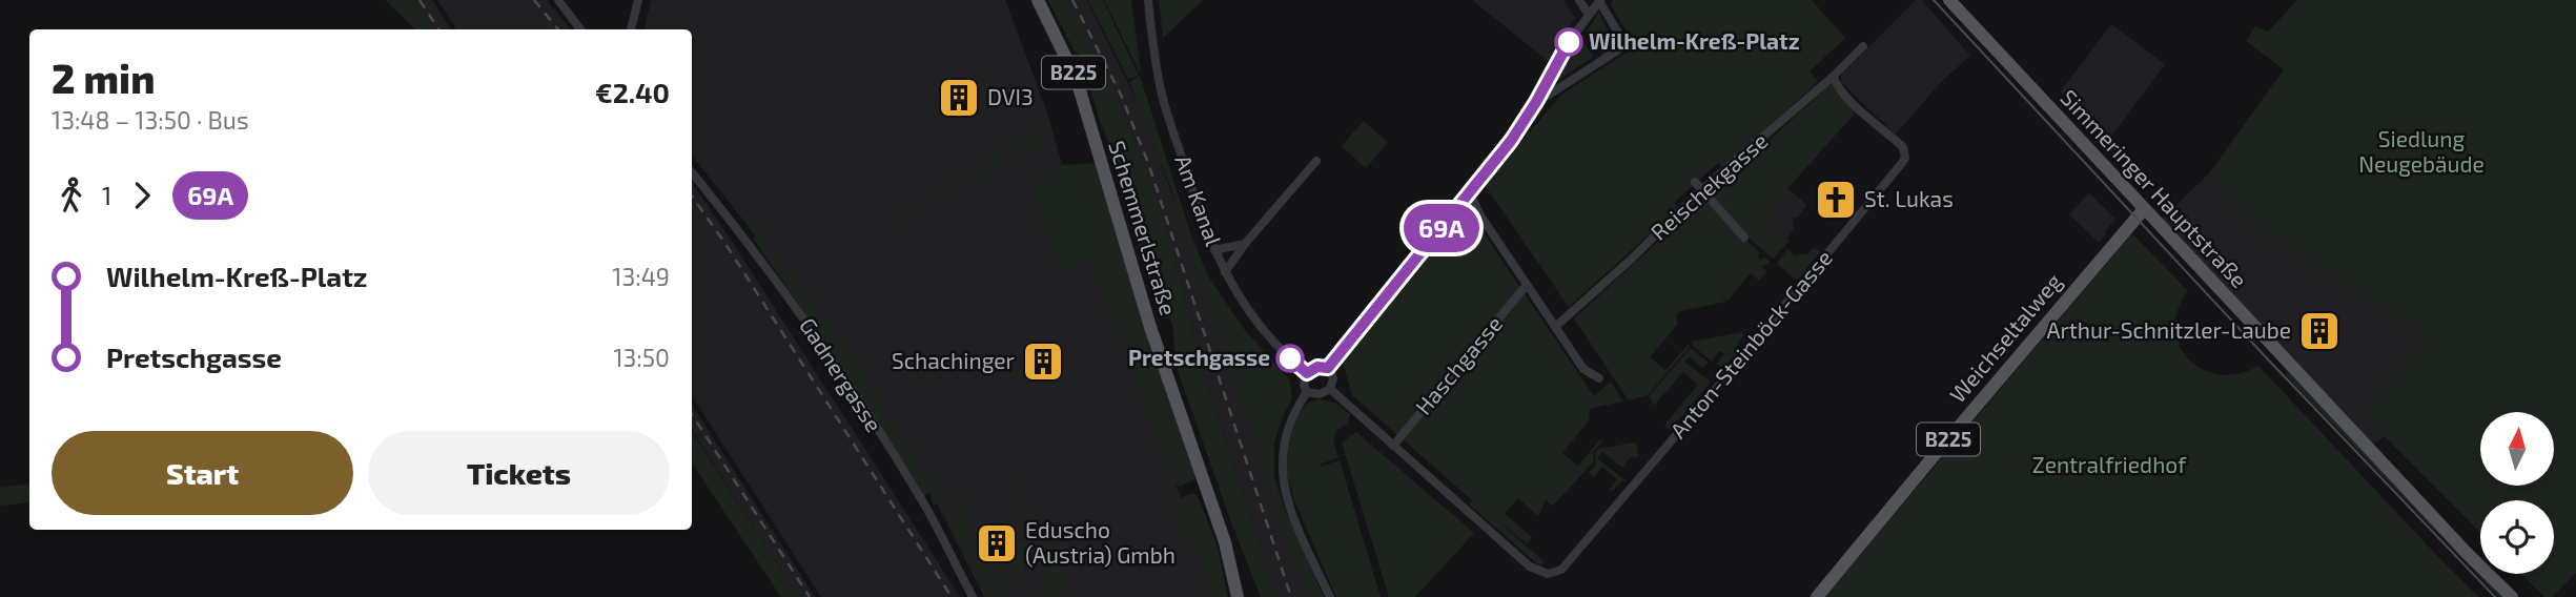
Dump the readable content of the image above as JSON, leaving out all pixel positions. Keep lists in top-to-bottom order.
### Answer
{
  "streets": {
    "main road": [
      "B225",
      "Simmeringer Hauptstraße",
      "Schemmerlstraße",
      "Weichseltalweg"
    ],
    "street": [
      "Reischekgasse",
      "Am Kanal",
      "Anton-Steinböck-Gasse",
      "Haschgasse",
      "Gadnergasse"
    ]
  },
  "crossings": [
    ["Reischekgasse", "Anton-Steinböck-Gasse"],
    ["Simmeringer Hauptstraße", "Weichseltalweg"],
    ["Anton-Steinböck-Gasse", "Haschgasse"]
  ],
  "parks": ["Siedlung Neugebäude", "Zentralfriedhof"],
  "places": {
    "other": ["Wilhelm-Kreß-Platz", "Pretschgasse"],
    "building": [
      "DVI3",
      "Arthur-Schnitzler-Laube",
      "Schachinger",
      "Eduscho (Austria) Gmbh"
    ],
    "church": ["St. Lukas"]
  },
  "lines": ["bus line 69A"],
  "north": "top",
  "page": {
    "on_map": "69A",
    "heading": ["2 min", "13:48 – 13:50 · Bus", "€2.40"],
    "legs": ["1", "69A"],
    "list": [
      {
        "name": "Wilhelm-Kreß-Platz",
        "value": "13:49"
      },
      {
        "name": "Pretschgasse",
        "value": "13:50"
      }
    ],
    "buttons": ["Start", "Tickets"]
  }
}
